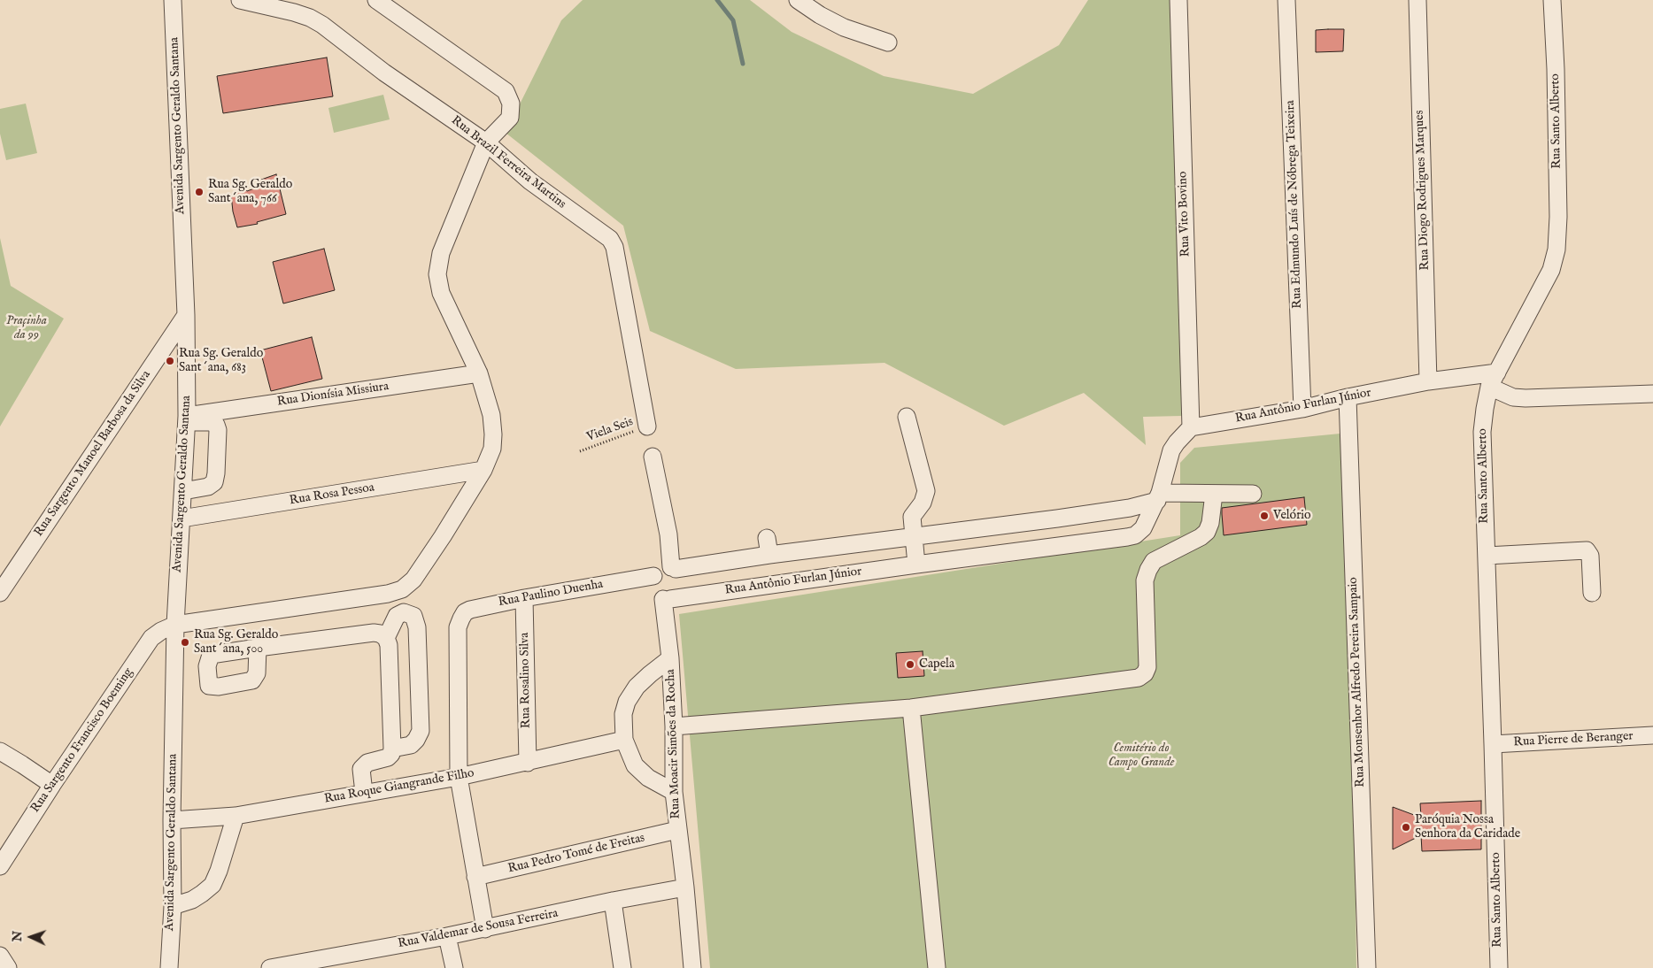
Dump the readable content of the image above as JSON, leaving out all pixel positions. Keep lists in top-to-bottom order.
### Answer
{
  "streets": {
    "street": [
      "Rua Santo Alberto",
      "Avenida Sargento Geraldo Santana",
      "Rua Brazil Ferreira Martins",
      "Rua Diogo Rodrigues Marques",
      "Rua Edmundo Luís de Nóbrega Teixeira",
      "Rua Vito Bovino",
      "Rua Dionísia Missiura",
      "Rua Antônio Furlan Júnior",
      "Rua Sargento Manoel Barbosa da Silva",
      "Rua Rosa Pessoa",
      "Rua Paulino Duenha",
      "Rua Rosalino Silva",
      "Rua Monsenhor Alfredo Pereira Sampaio",
      "Rua Pierre de Beranger",
      "Rua Sargento Francisco Boeming",
      "Rua Moacir Simões da Rocha",
      "Rua Roque Giangrande Filho",
      "Rua Pedro Tomé de Freitas",
      "Rua Valdemar de Sousa Ferreira"
    ],
    "path": ["Viela Seis"]
  },
  "crossings": [
    ["Rua Santo Alberto", "Rua Antônio Furlan Júnior"],
    ["Rua Santo Alberto", "Rua Pierre de Beranger"],
    ["Avenida Sargento Geraldo Santana", "Rua Dionísia Missiura"],
    ["Avenida Sargento Geraldo Santana", "Rua Sargento Manoel Barbosa da Silva"],
    ["Avenida Sargento Geraldo Santana", "Rua Rosa Pessoa"],
    ["Avenida Sargento Geraldo Santana", "Rua Sargento Francisco Boeming"],
    ["Avenida Sargento Geraldo Santana", "Rua Roque Giangrande Filho"],
    ["Rua Brazil Ferreira Martins", "Viela Seis"],
    ["Rua Brazil Ferreira Martins", "Rua Sargento Francisco Boeming"],
    ["Rua Diogo Rodrigues Marques", "Rua Antônio Furlan Júnior"],
    ["Rua Edmundo Luís de Nóbrega Teixeira", "Rua Antônio Furlan Júnior"],
    ["Rua Vito Bovino", "Rua Antônio Furlan Júnior"],
    ["Rua Dionísia Missiura", "Rua Sargento Francisco Boeming"],
    ["Rua Antônio Furlan Júnior", "Rua Paulino Duenha"],
    ["Rua Antônio Furlan Júnior", "Rua Monsenhor Alfredo Pereira Sampaio"],
    ["Rua Antônio Furlan Júnior", "Rua Moacir Simões da Rocha"],
    ["Rua Rosa Pessoa", "Rua Sargento Francisco Boeming"],
    ["Rua Paulino Duenha", "Rua Rosalino Silva"],
    ["Rua Paulino Duenha", "Rua Moacir Simões da Rocha"],
    ["Rua Paulino Duenha", "Rua Roque Giangrande Filho"],
    ["Rua Rosalino Silva", "Rua Roque Giangrande Filho"],
    ["Rua Moacir Simões da Rocha", "Rua Pedro Tomé de Freitas"],
    ["Rua Moacir Simões da Rocha", "Rua Valdemar de Sousa Ferreira"]
  ],
  "parks": ["Praçinha da 99", "Cemitério do Campo Grande"],
  "places": [
    "Rua Sg. Geraldo Sant´ana, 766",
    "Rua Sg. Geraldo Sant´ana, 683",
    "Velório",
    "Rua Sg. Geraldo Sant´ana, 500",
    "Capela",
    "Paróquia Nossa Senhora da Caridade"
  ],
  "north": "left"
}
